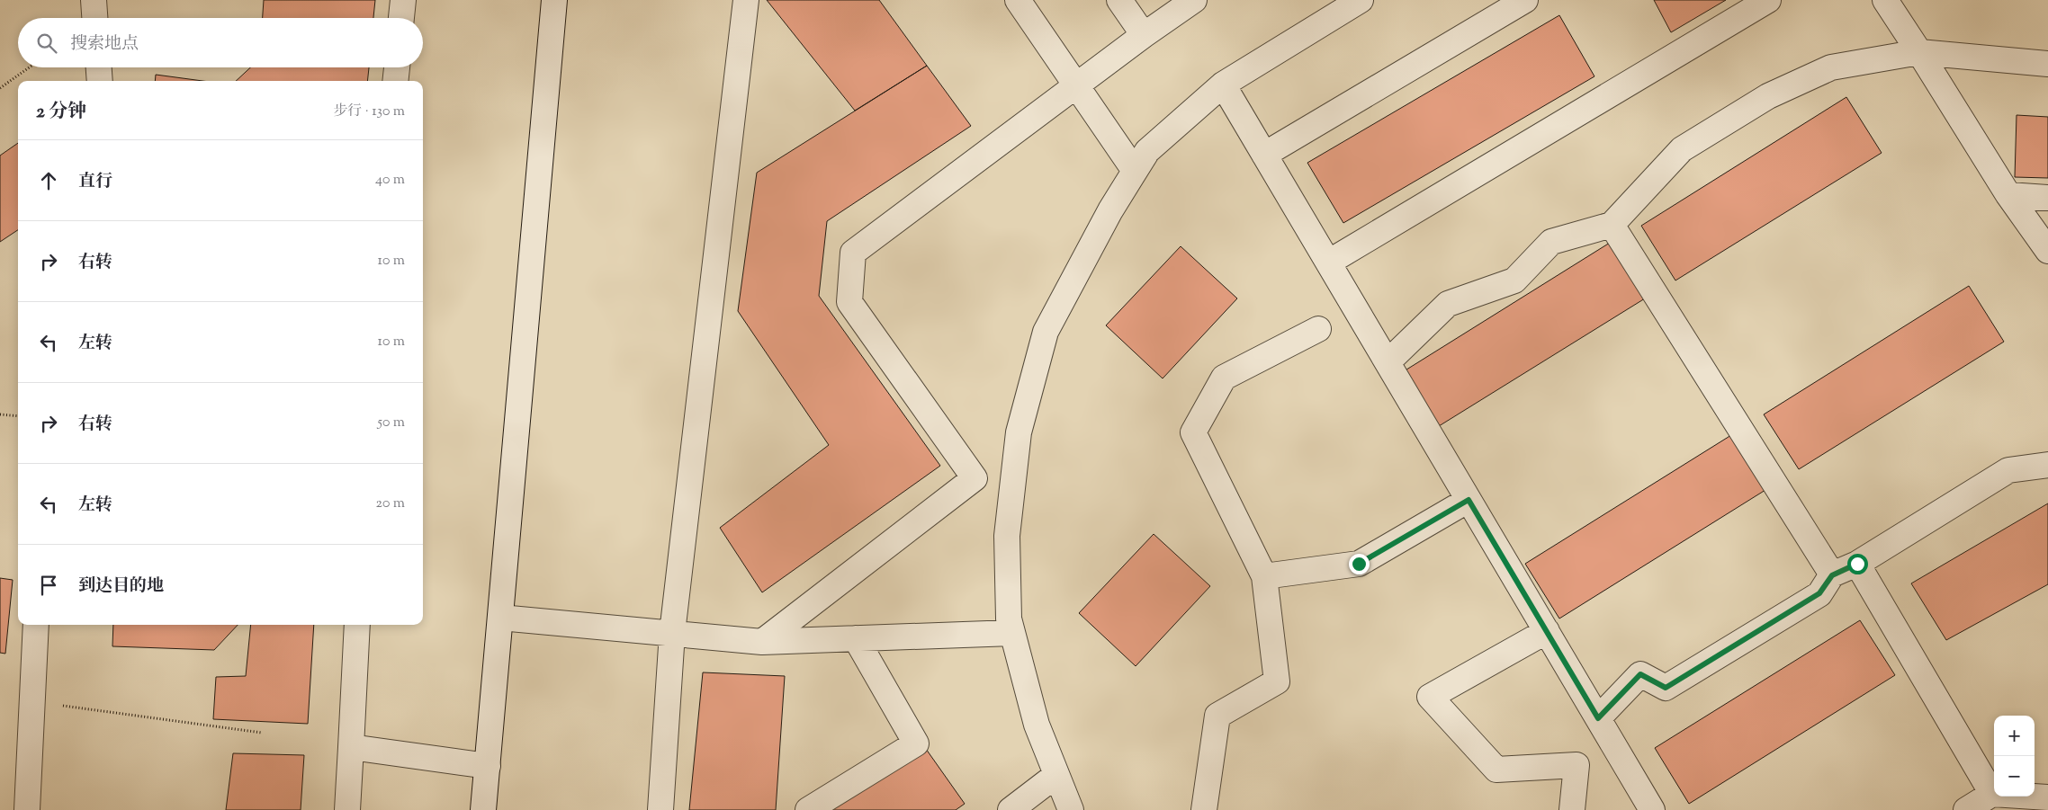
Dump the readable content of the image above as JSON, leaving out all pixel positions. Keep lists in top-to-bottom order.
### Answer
{
  "page": {
    "search": "搜索地点",
    "heading": ["2 分钟", "步行 · 130 m"],
    "list": [
      ["直行", "40 m"],
      ["右转", "10 m"],
      ["左转", "10 m"],
      ["右转", "50 m"],
      ["左转", "20 m"],
      "到达目的地"
    ],
    "map_buttons": ["+", "−"]
  }
}
